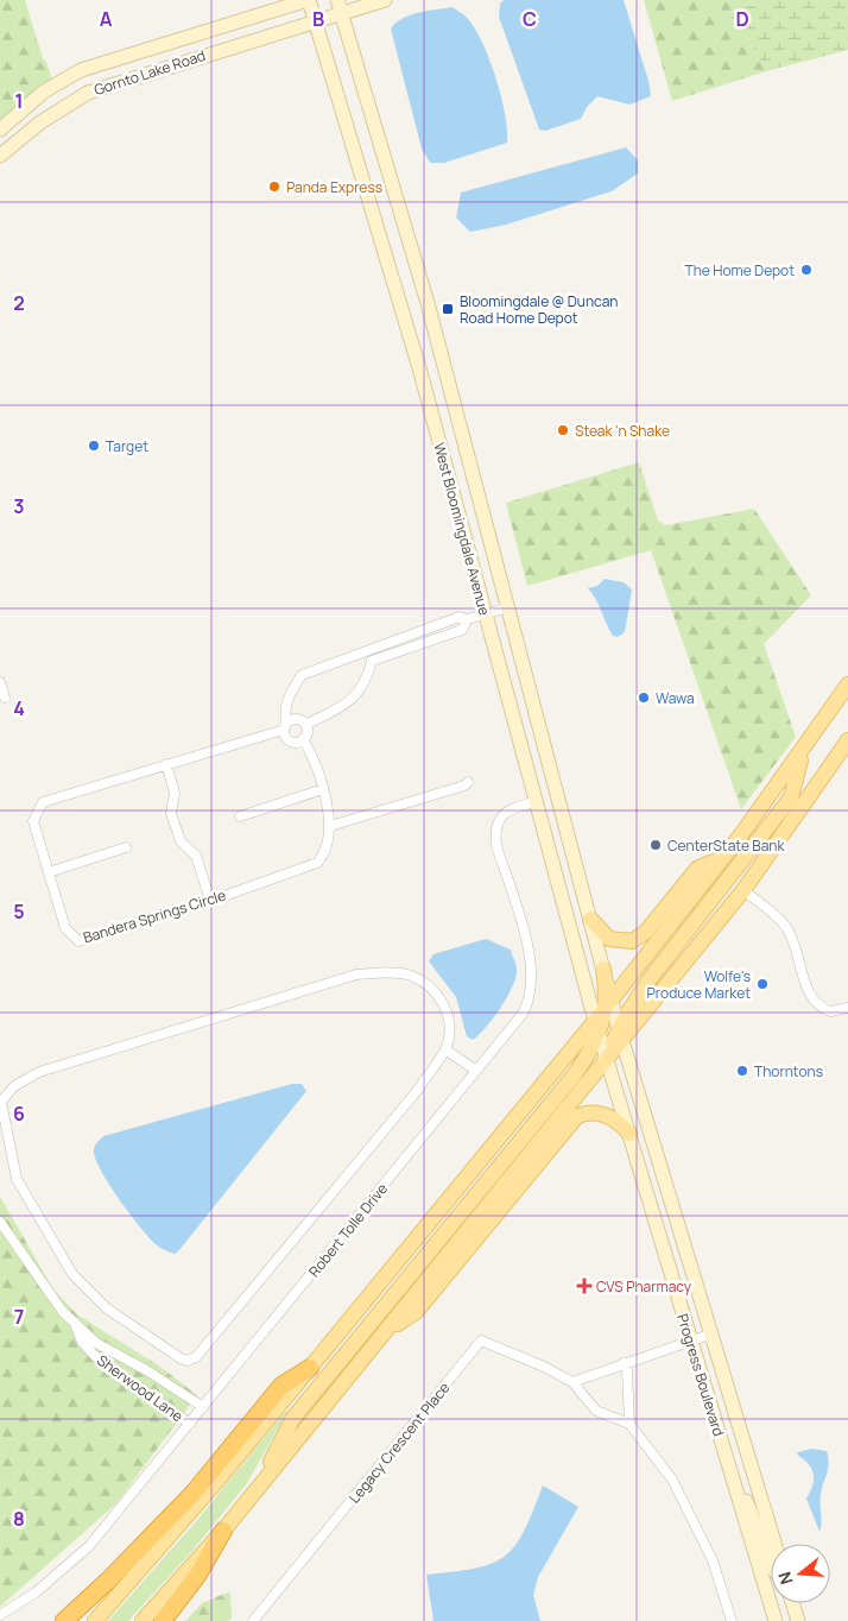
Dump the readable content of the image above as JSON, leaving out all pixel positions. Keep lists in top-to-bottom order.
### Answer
{
  "streets": {
    "main road": ["Gornto Lake Road", "West Bloomingdale Avenue", "Progress Boulevard"],
    "street": [
      "Bandera Springs Circle",
      "Robert Tolle Drive",
      "Sherwood Lane",
      "Legacy Crescent Place"
    ]
  },
  "crossings": [
    ["Gornto Lake Road", "West Bloomingdale Avenue"],
    ["West Bloomingdale Avenue", "Robert Tolle Drive"],
    ["West Bloomingdale Avenue", "Progress Boulevard"],
    ["Robert Tolle Drive", "Sherwood Lane"]
  ],
  "places": {
    "other": [
      "Panda Express",
      "The Home Depot",
      "Steak 'n Shake",
      "Target",
      "Wawa",
      "CenterState Bank",
      "Wolfe's Produce Market",
      "Thorntons"
    ],
    "transit": ["Bloomingdale @ Duncan Road Home Depot"],
    "health": ["CVS Pharmacy"]
  },
  "north": "left",
  "grid": {
    "columns": [
      "A",
      "B",
      "C",
      "D"
    ],
    "rows": [
      "1",
      "2",
      "3",
      "4",
      "5",
      "6",
      "7",
      "8"
    ]
  }
}
